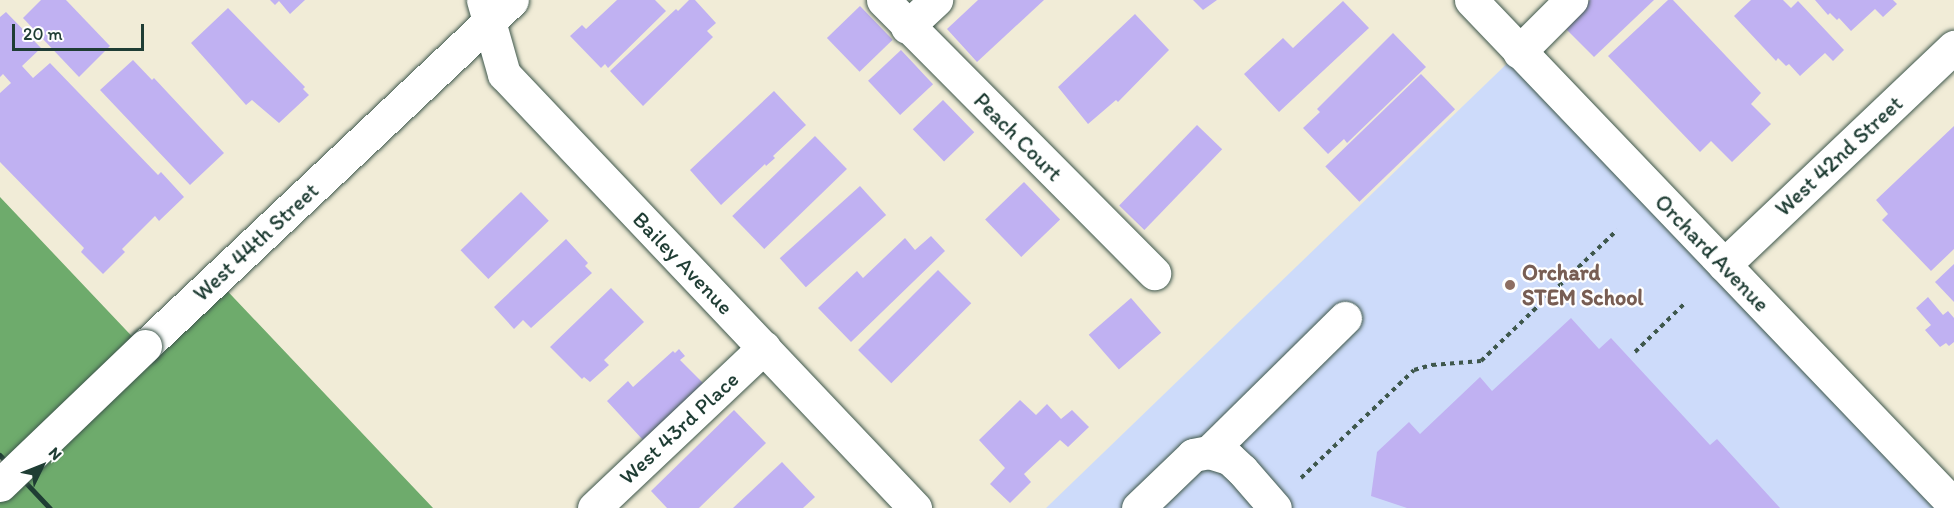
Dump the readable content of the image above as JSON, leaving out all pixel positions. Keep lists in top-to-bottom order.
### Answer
{
  "streets": {
    "street": [
      "Peach Court",
      "West 42nd Street",
      "West 44th Street",
      "Orchard Avenue",
      "Bailey Avenue",
      "West 43rd Place"
    ]
  },
  "crossings": [
    ["West 42nd Street", "Orchard Avenue"],
    ["West 44th Street", "Bailey Avenue"],
    ["Bailey Avenue", "West 43rd Place"]
  ],
  "places": ["Orchard STEM School"],
  "scale_bar": "20 m",
  "north": "top right"
}
